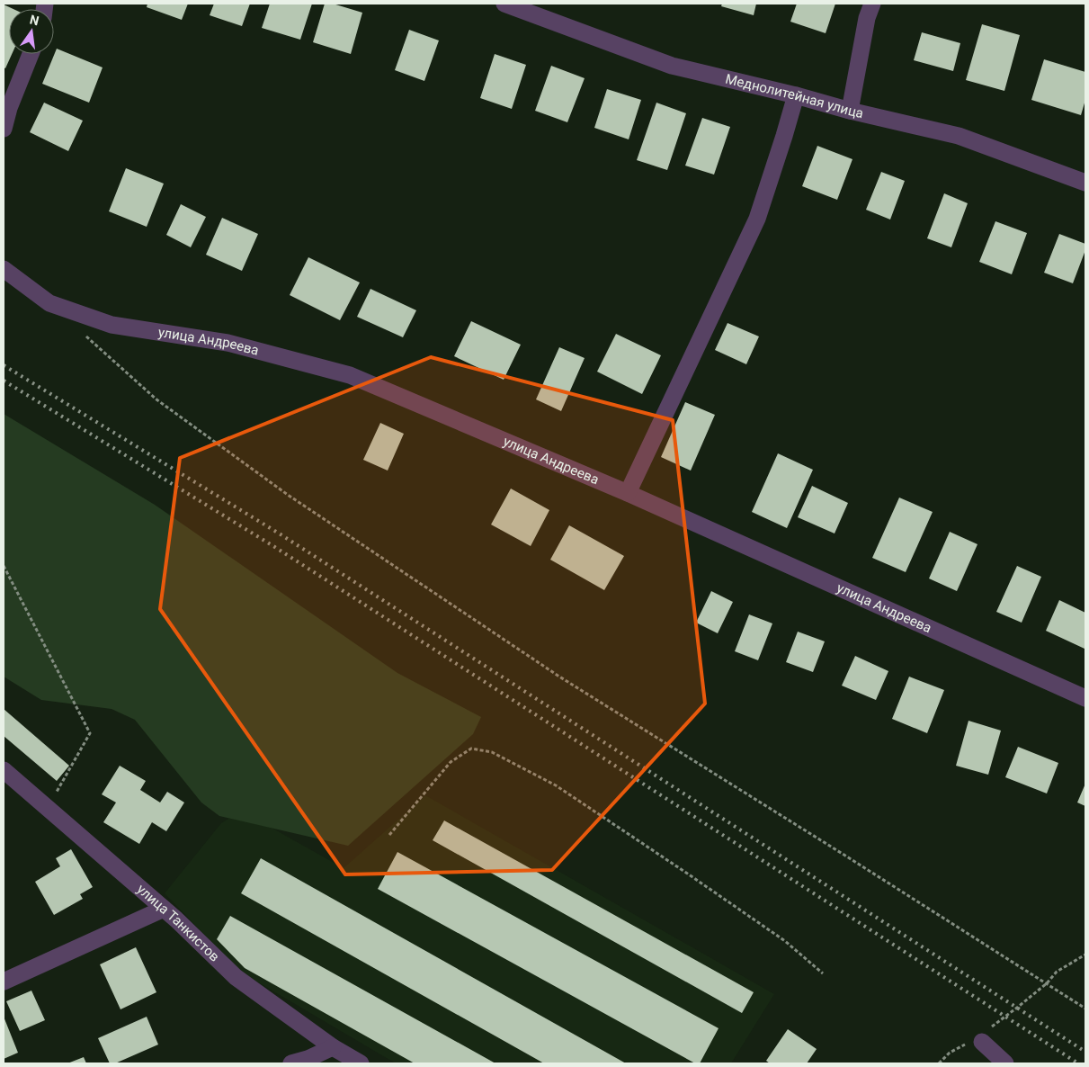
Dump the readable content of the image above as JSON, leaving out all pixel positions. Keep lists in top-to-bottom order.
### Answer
{
  "streets": {
    "street": ["Меднолитейная улица", "улица Андреева", "улица Танкистов"]
  },
  "north": "top"
}
